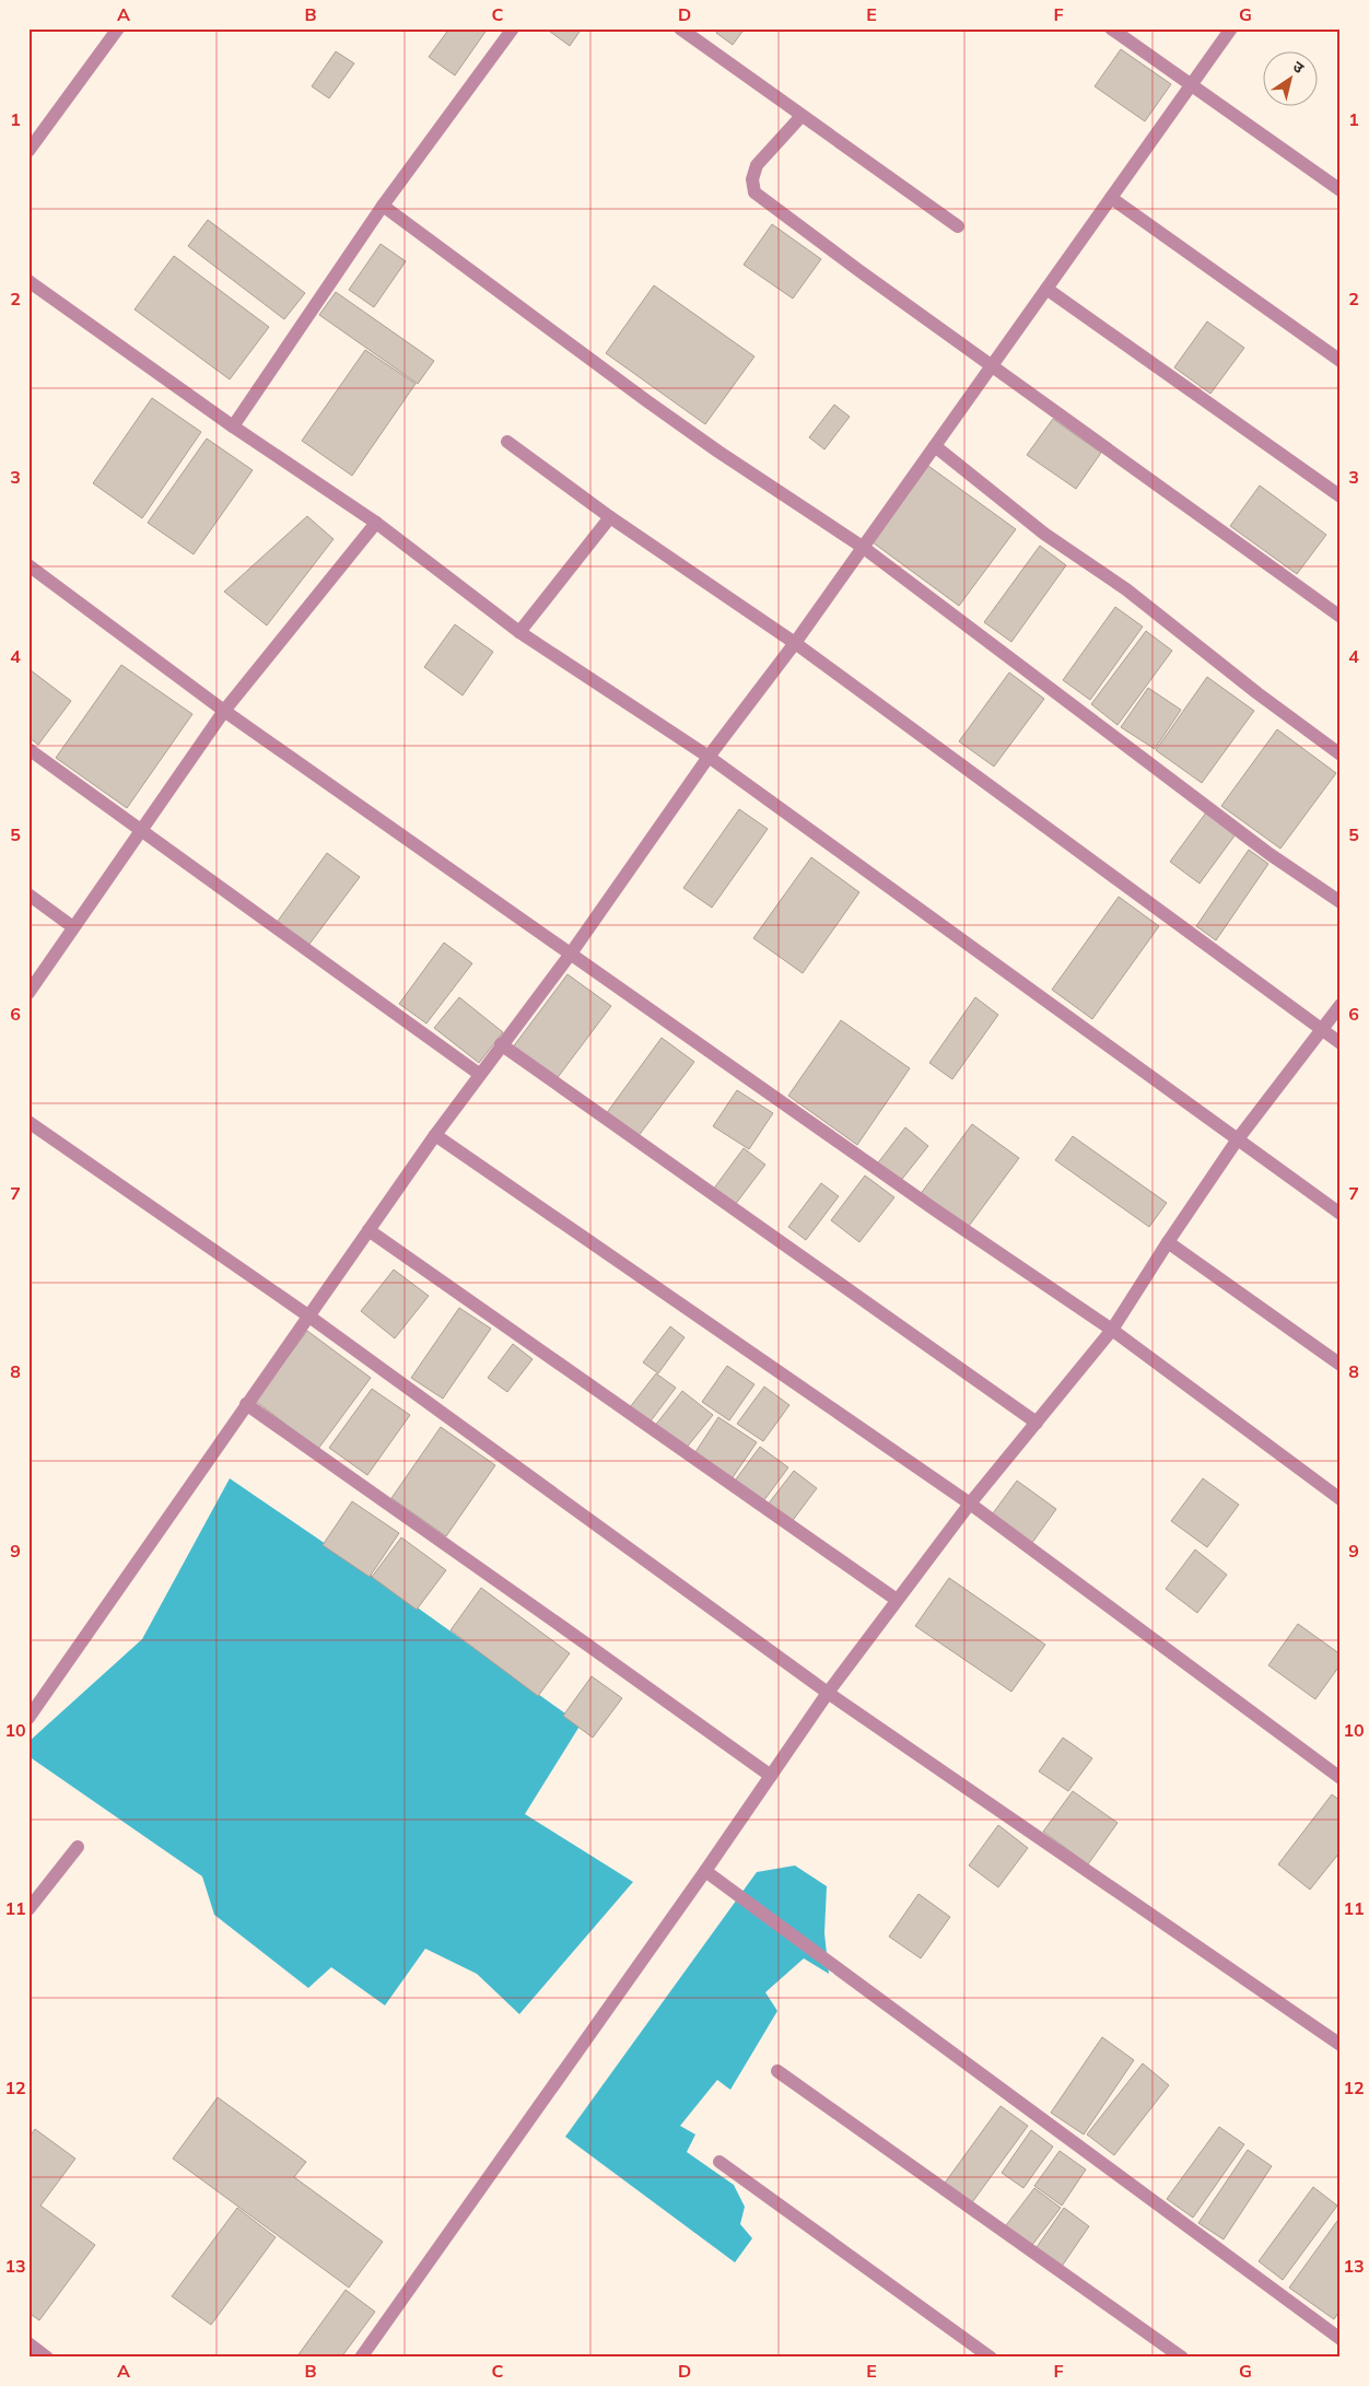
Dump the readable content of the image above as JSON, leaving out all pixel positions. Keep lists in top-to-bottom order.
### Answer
{
  "north": "top right",
  "grid": {
    "columns": [
      "A",
      "B",
      "C",
      "D",
      "E",
      "F",
      "G"
    ],
    "rows": [
      "1",
      "2",
      "3",
      "4",
      "5",
      "6",
      "7",
      "8",
      "9",
      "10",
      "11",
      "12",
      "13"
    ]
  }
}
